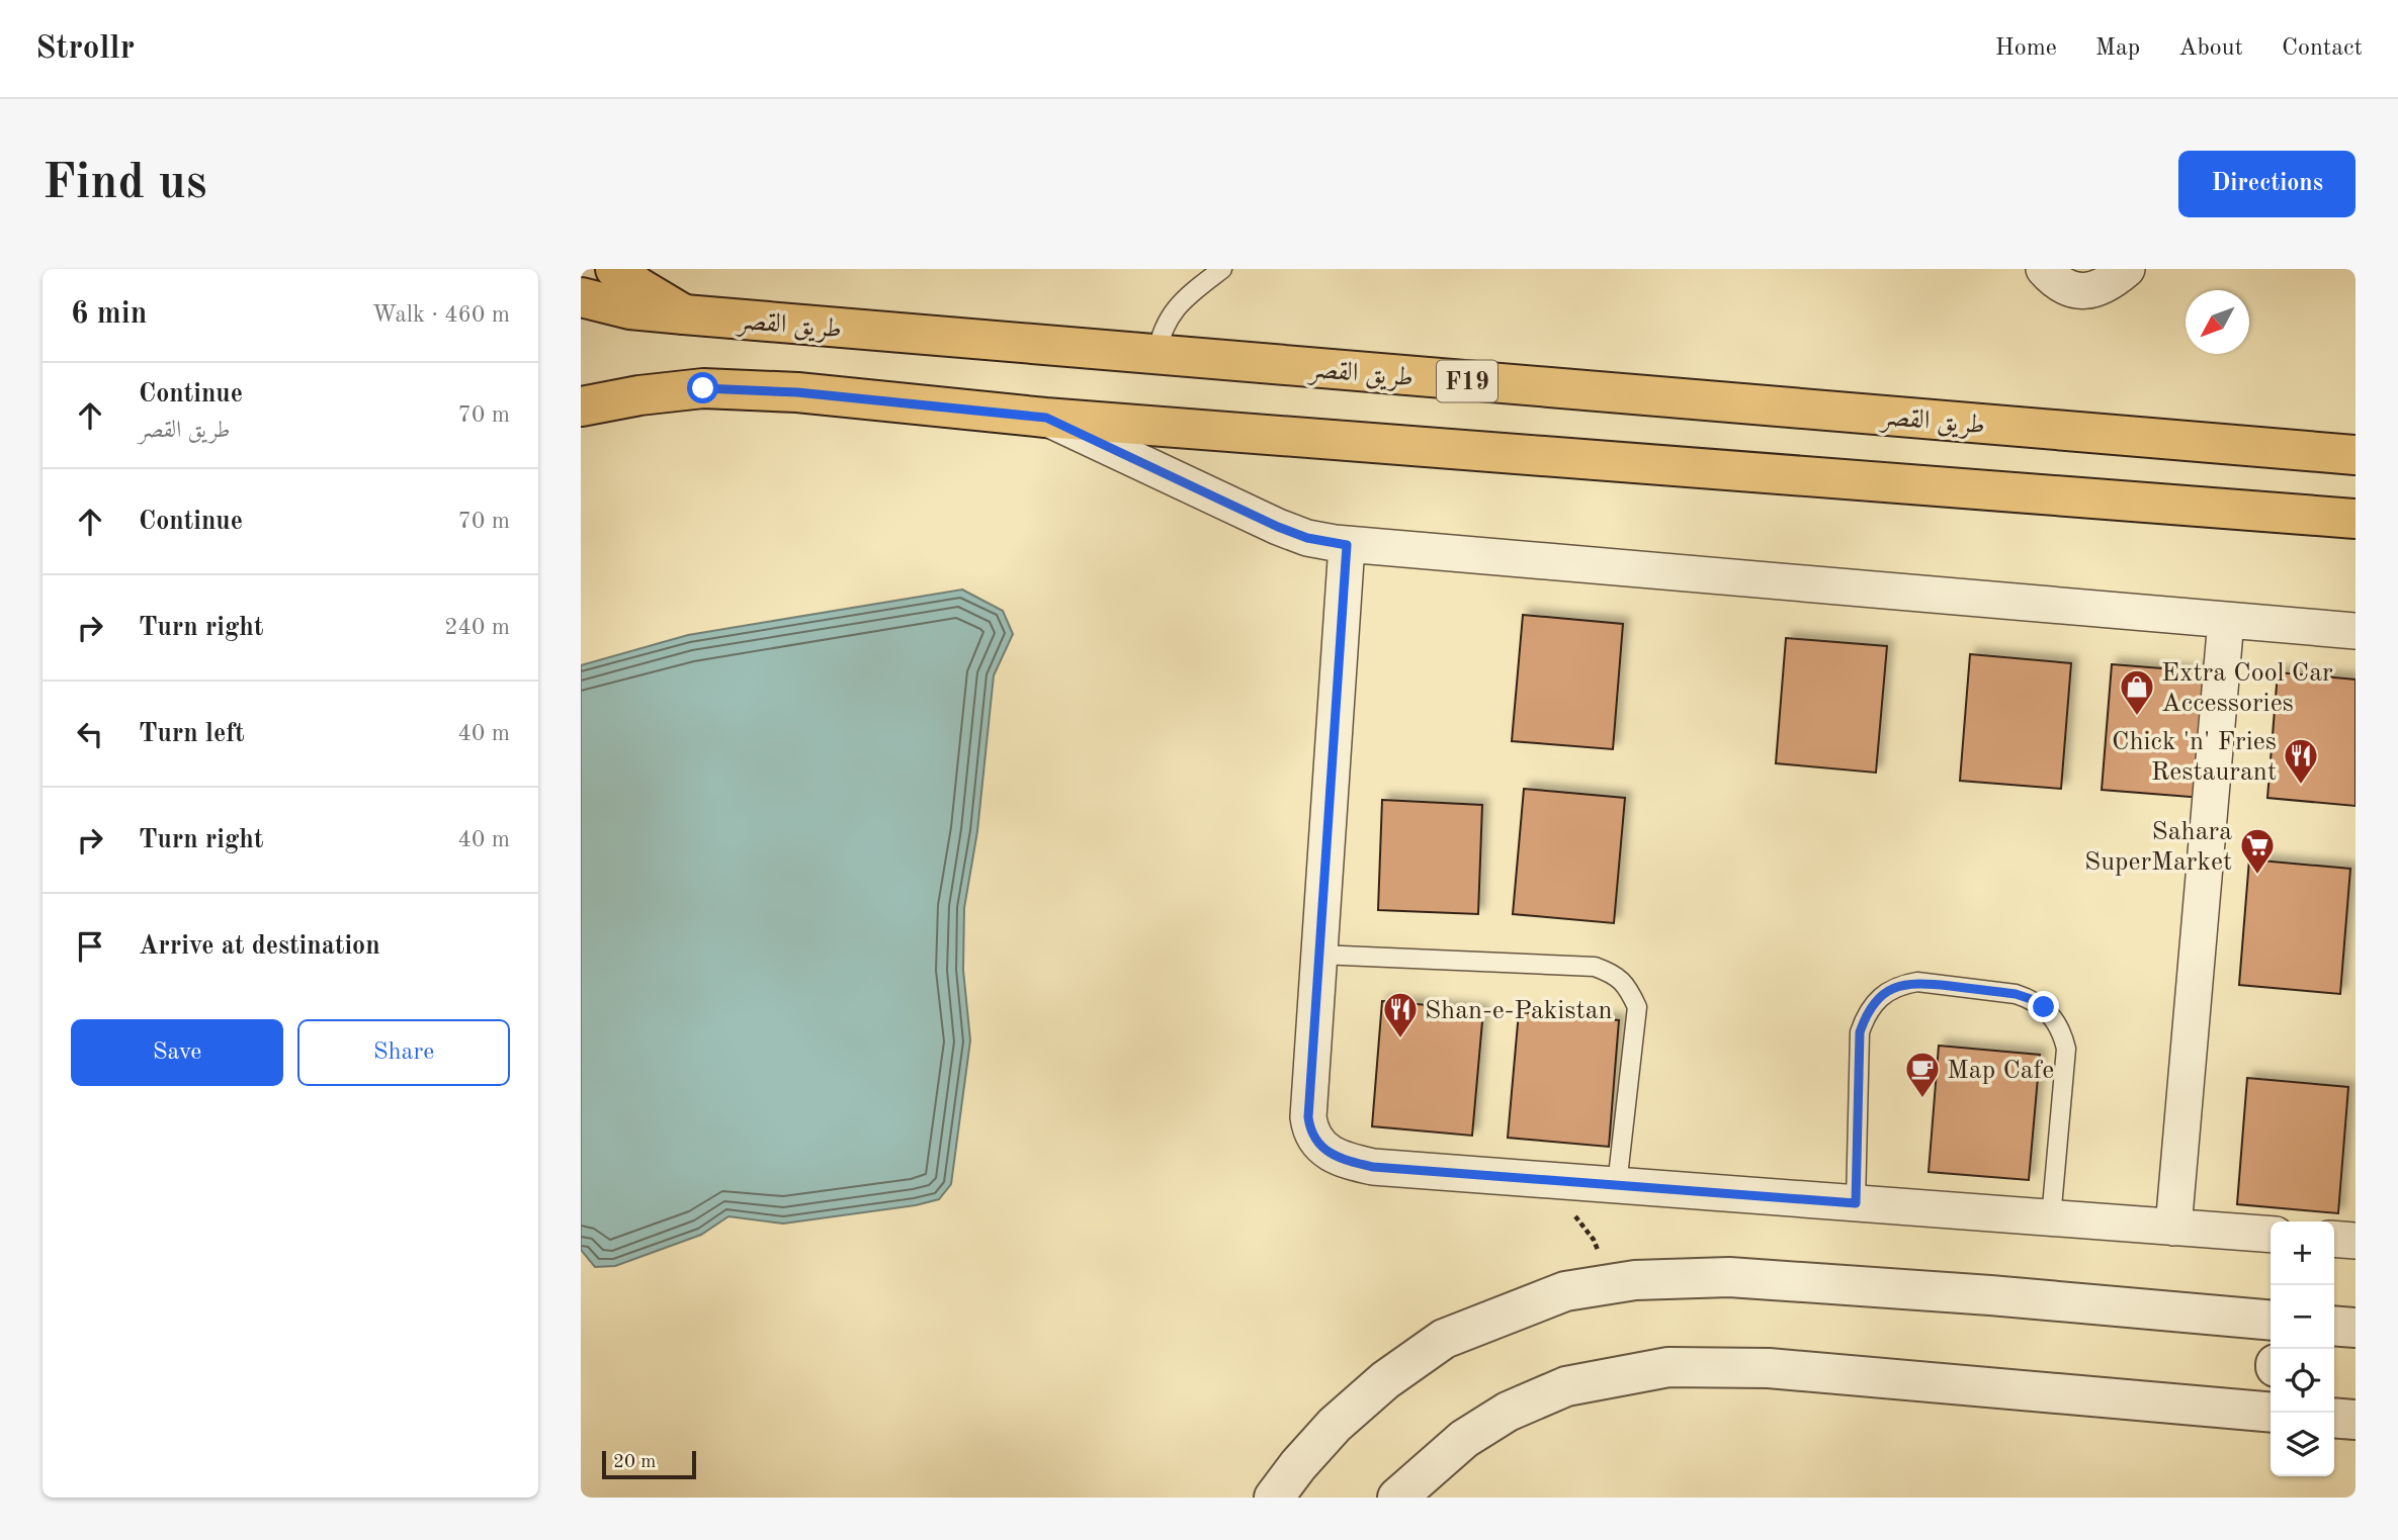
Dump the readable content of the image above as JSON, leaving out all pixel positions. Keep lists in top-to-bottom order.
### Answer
{
  "streets": {
    "main road": ["طريق القصر", "F19"]
  },
  "places": {
    "shop": ["Extra Cool Car Accessories"],
    "restaurant": ["Chick 'n' Fries Restaurant", "Shan-e-Pakistan"],
    "supermarket": ["Sahara SuperMarket"],
    "cafe": ["Map Cafe"]
  },
  "scale_bar": "20 m",
  "north": "bottom left",
  "page": {
    "header": "Strollr",
    "nav": [
      "Home",
      "Map",
      "About",
      "Contact"
    ],
    "buttons": [
      "Directions",
      ["Save", "Share"]
    ],
    "title": "Find us",
    "heading": ["6 min", "Walk · 460 m"],
    "list": [
      ["Continue", "طريق القصر", "70 m"],
      ["Continue", "70 m"],
      ["Turn right", "240 m"],
      ["Turn left", "40 m"],
      ["Turn right", "40 m"],
      "Arrive at destination"
    ],
    "map_buttons": ["+", "−"],
    "scale": "20 m"
  }
}
